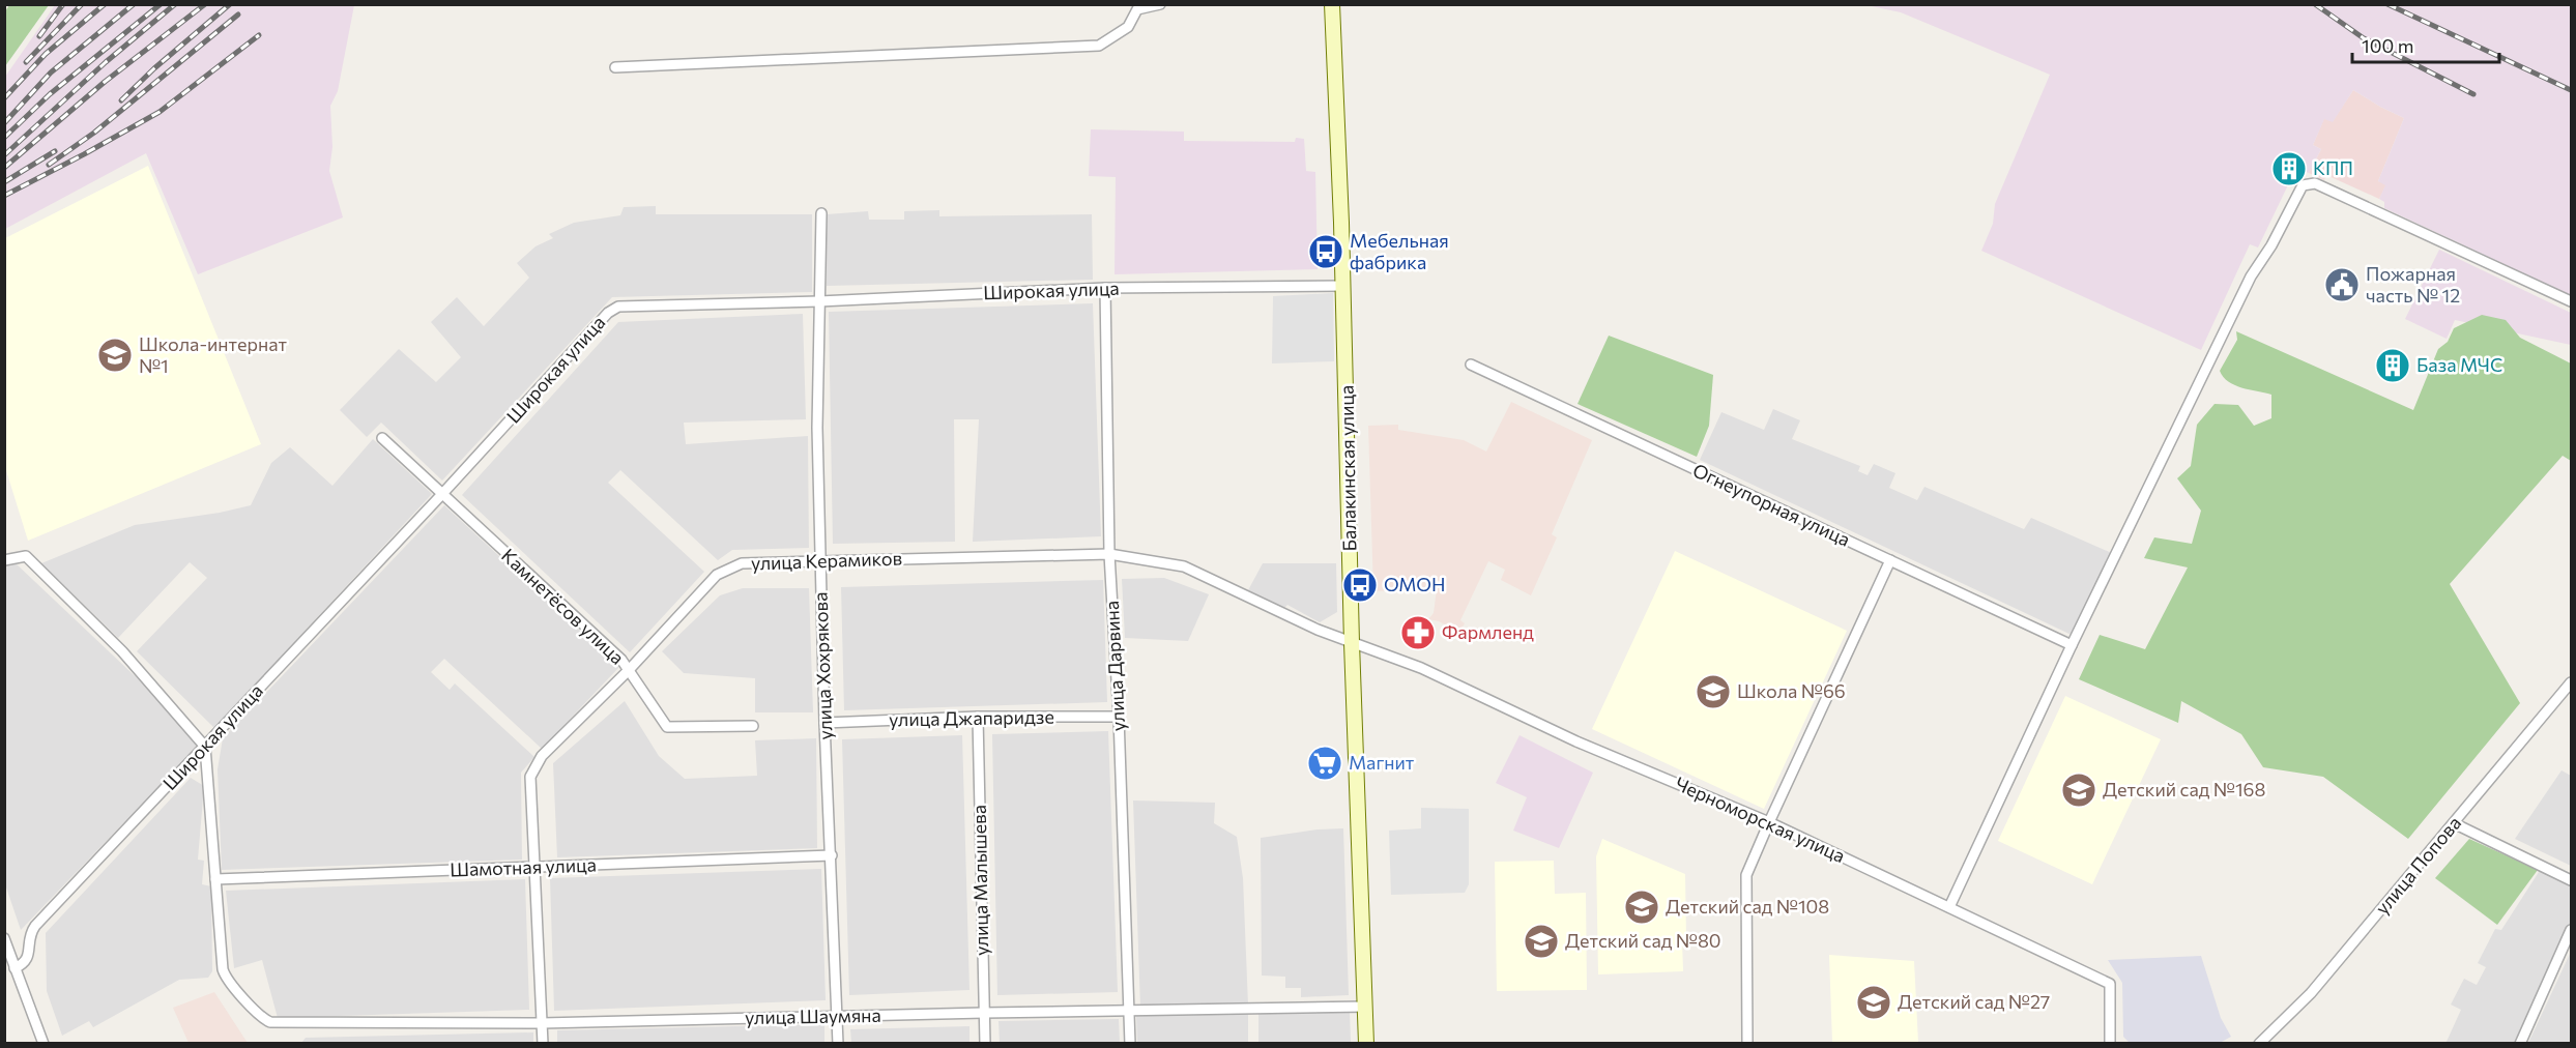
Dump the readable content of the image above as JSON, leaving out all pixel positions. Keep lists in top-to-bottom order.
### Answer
{
  "streets": {
    "main road": ["Балакинская улица"],
    "street": [
      "Широкая улица",
      "Огнеупорная улица",
      "улица Керамиков",
      "Камнетёсов улица",
      "улица Хохрякова",
      "улица Дарвина",
      "улица Джапаридзе",
      "Черноморская улица",
      "улица Попова",
      "Шамотная улица",
      "улица Малышева",
      "улица Шаумяна"
    ]
  },
  "crossings": [
    ["Широкая улица", "Балакинская улица"],
    ["Широкая улица", "Камнетёсов улица"],
    ["Широкая улица", "улица Хохрякова"],
    ["Широкая улица", "улица Дарвина"],
    ["Балакинская улица", "улица Керамиков"],
    ["Балакинская улица", "Черноморская улица"],
    ["Балакинская улица", "улица Шаумяна"],
    ["улица Керамиков", "Камнетёсов улица"],
    ["улица Керамиков", "улица Хохрякова"],
    ["улица Керамиков", "улица Дарвина"],
    ["улица Керамиков", "Черноморская улица"],
    ["улица Керамиков", "Шамотная улица"],
    ["улица Керамиков", "улица Шаумяна"],
    ["улица Хохрякова", "улица Джапаридзе"],
    ["улица Хохрякова", "Шамотная улица"],
    ["улица Хохрякова", "улица Шаумяна"],
    ["улица Дарвина", "улица Джапаридзе"],
    ["улица Дарвина", "улица Шаумяна"],
    ["улица Джапаридзе", "улица Малышева"],
    ["Шамотная улица", "улица Шаумяна"],
    ["улица Малышева", "улица Шаумяна"]
  ],
  "places": {
    "building": ["КПП", "База МЧС"],
    "bus stop": ["Мебельная фабрика", "ОМОН"],
    "public building": ["Пожарная часть № 12"],
    "school or university": [
      "Школа-интернат №1",
      "Школа №66",
      "Детский сад №168",
      "Детский сад №108",
      "Детский сад №80",
      "Детский сад №27"
    ],
    "pharmacy": ["Фармленд"],
    "supermarket": ["Магнит"]
  },
  "scale_bar": "100 m"
}
